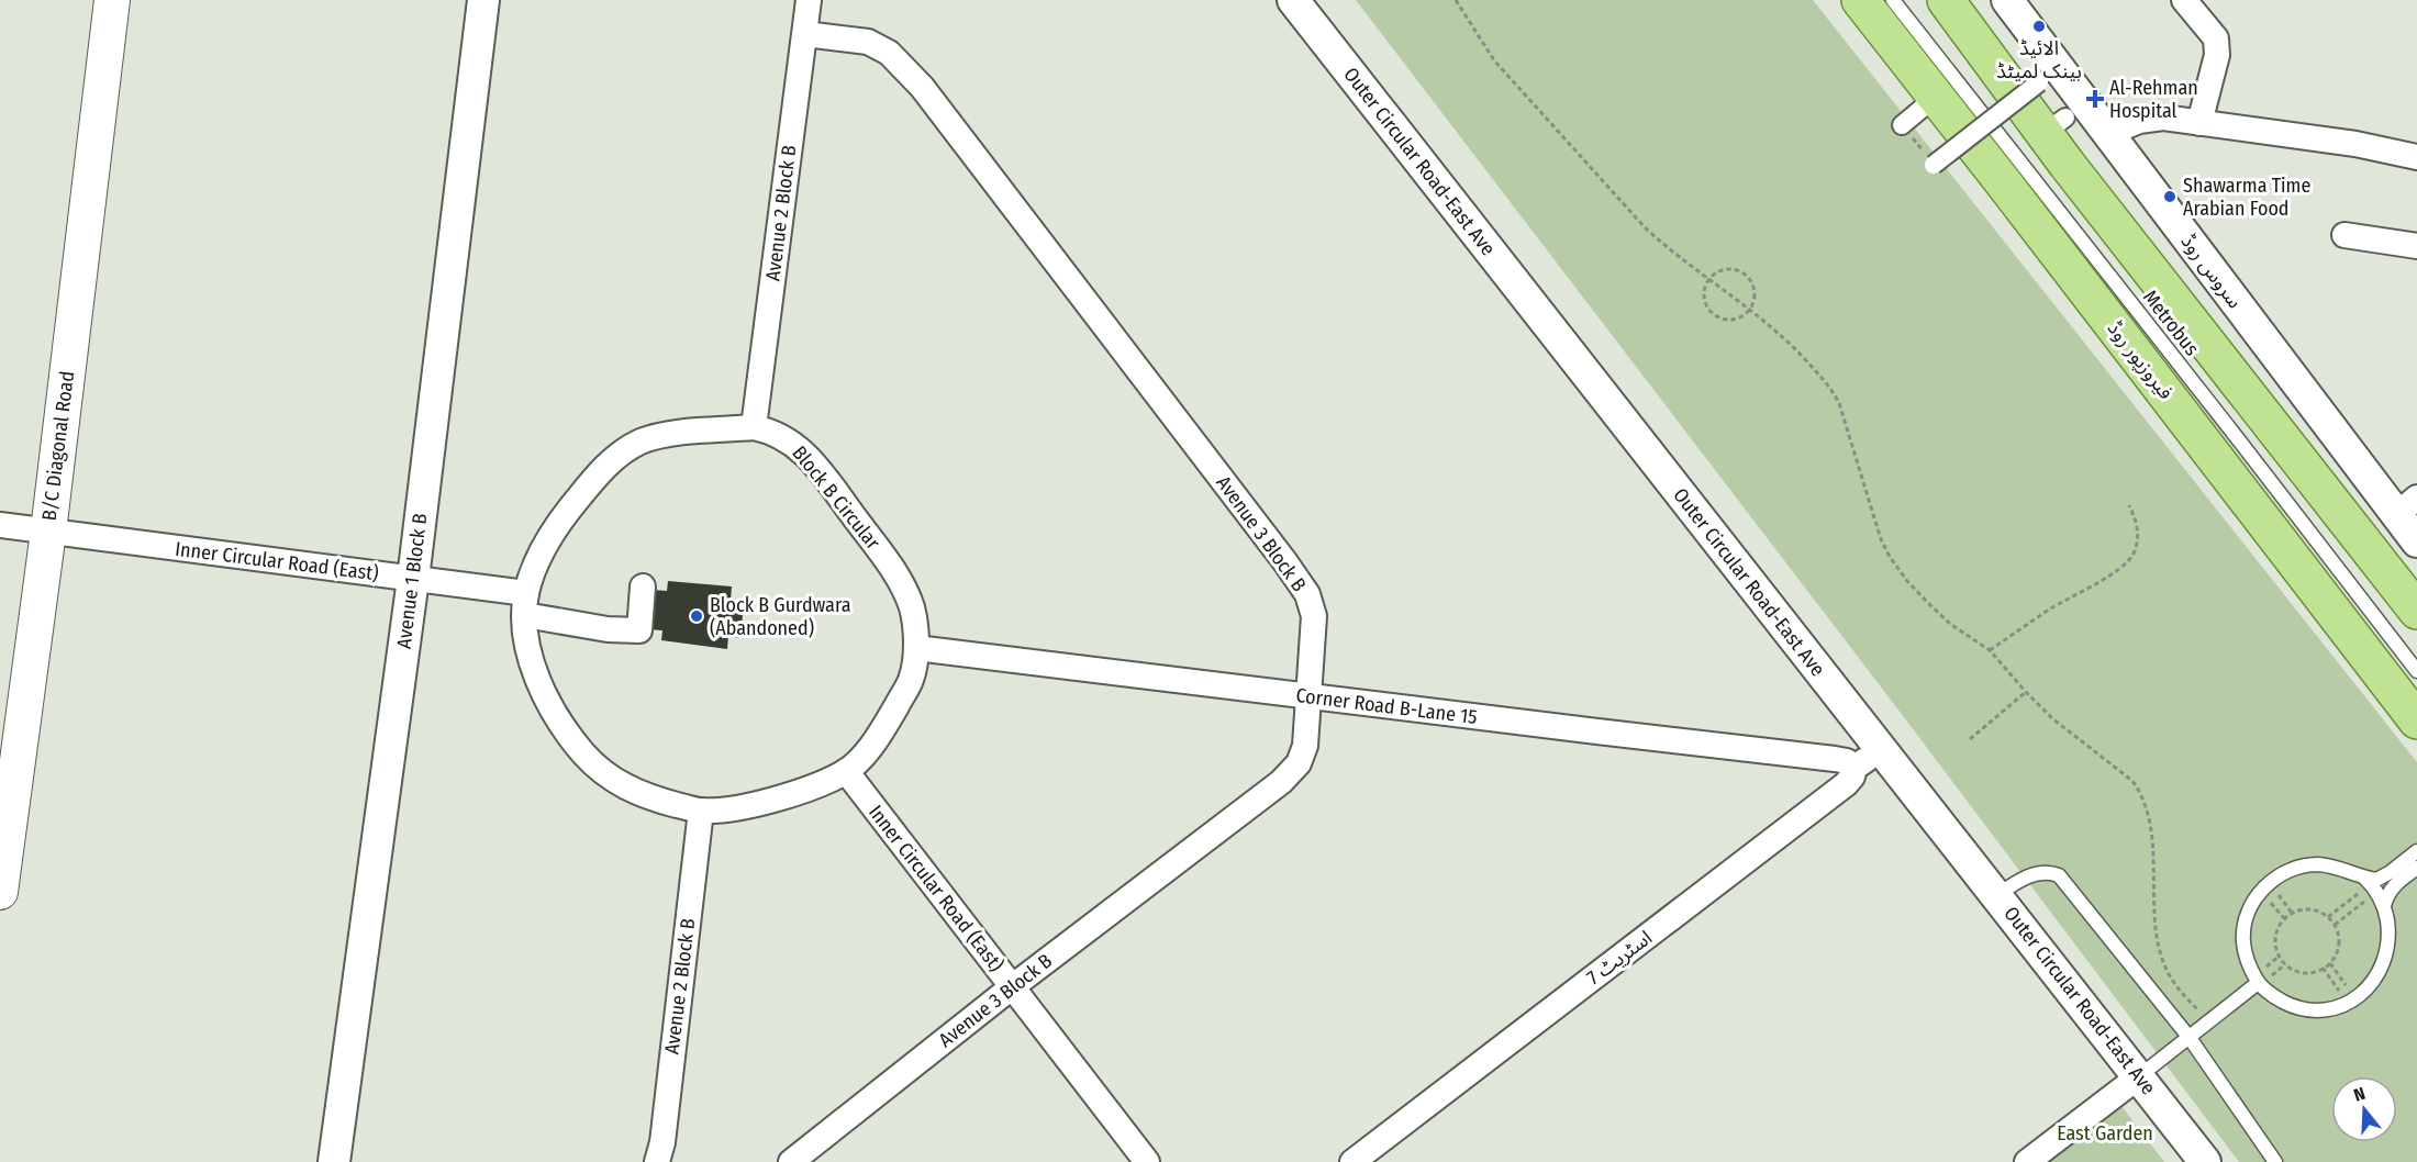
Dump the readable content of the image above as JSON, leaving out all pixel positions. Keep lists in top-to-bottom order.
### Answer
{
  "streets": {
    "main road": ["فیروزپور روڈ", "B/C Diagonal Road"],
    "street": [
      "Outer Circular Road-East Ave",
      "Avenue 2 Block B",
      "سروس روڈ",
      "Block B Circular",
      "Avenue 3 Block B",
      "Inner Circular Road (East)",
      "Avenue 1 Block B",
      "Corner Road B-Lane 15",
      "اسٹریٹ 7"
    ],
    "lane": ["Metrobus"]
  },
  "crossings": [
    ["Outer Circular Road-East Ave", "اسٹریٹ 7"],
    ["Avenue 2 Block B", "Block B Circular"],
    ["Avenue 2 Block B", "Avenue 3 Block B"],
    ["B/C Diagonal Road", "Inner Circular Road (East)"],
    ["Block B Circular", "Inner Circular Road (East)"],
    ["Block B Circular", "Corner Road B-Lane 15"],
    ["Avenue 3 Block B", "Inner Circular Road (East)"],
    ["Avenue 3 Block B", "Corner Road B-Lane 15"],
    ["Inner Circular Road (East)", "Avenue 1 Block B"],
    ["Corner Road B-Lane 15", "اسٹریٹ 7"]
  ],
  "parks": ["East Garden"],
  "places": {
    "other": ["الائیڈ بینک لمیٹڈ", "Shawarma Time Arabian Food", "Block B Gurdwara (Abandoned)"],
    "health": ["Al-Rehman Hospital"]
  },
  "north": "top"
}
